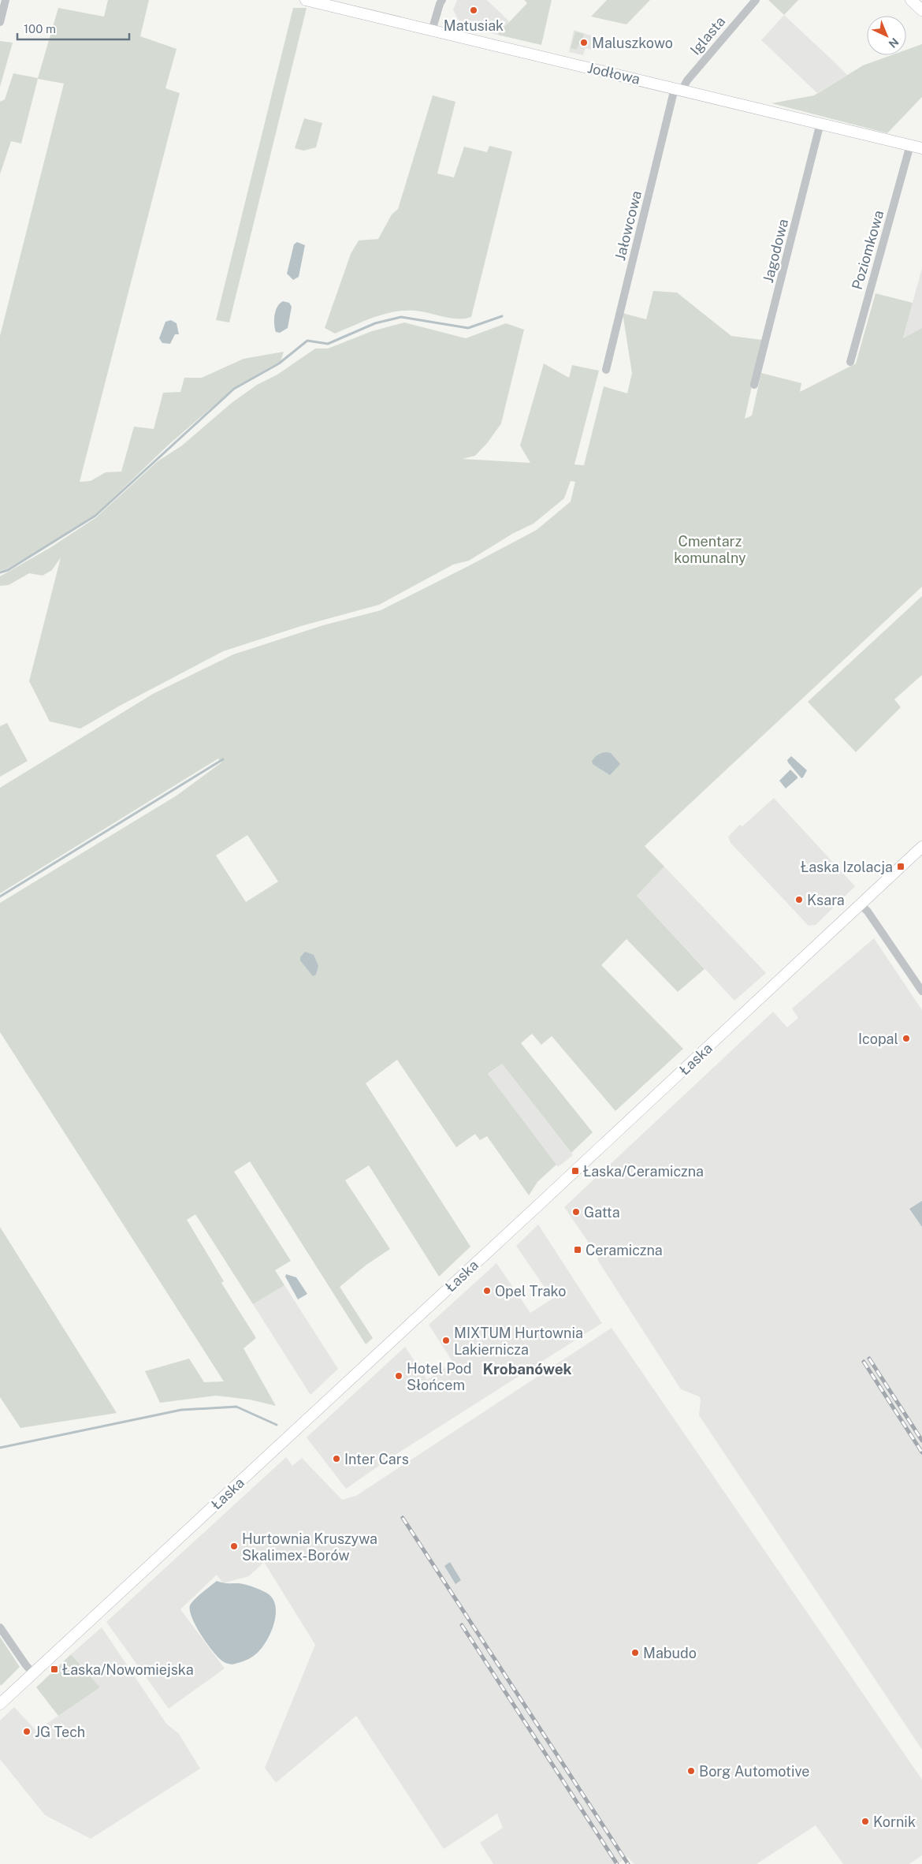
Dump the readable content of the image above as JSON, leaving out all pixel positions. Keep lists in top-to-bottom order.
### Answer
{
  "streets": {
    "main road": ["Jodłowa", "Łaska"],
    "street": [
      "Iglasta",
      "Jałowcowa",
      "Poziomkowa",
      "Jagodowa"
    ]
  },
  "crossings": [
    ["Iglasta", "Jodłowa"],
    ["Iglasta", "Jałowcowa"],
    ["Jodłowa", "Jałowcowa"],
    ["Jodłowa", "Poziomkowa"],
    ["Jodłowa", "Jagodowa"]
  ],
  "districts": ["Krobanówek"],
  "parks": ["Cmentarz komunalny"],
  "places": {
    "other": [
      "Matusiak",
      "Maluszkowo",
      "Ksara",
      "Icopal",
      "Gatta",
      "Opel Trako",
      "MIXTUM Hurtownia Lakiernicza",
      "Hotel Pod Słońcem",
      "Inter Cars",
      "Hurtownia Kruszywa Skalimex-Borów",
      "Mabudo",
      "JG Tech",
      "Borg Automotive",
      "Kornik"
    ],
    "transit": [
      "Łaska Izolacja",
      "Łaska/Ceramiczna",
      "Ceramiczna",
      "Łaska/Nowomiejska"
    ]
  },
  "scale_bar": "100 m",
  "north": "bottom right"
}
